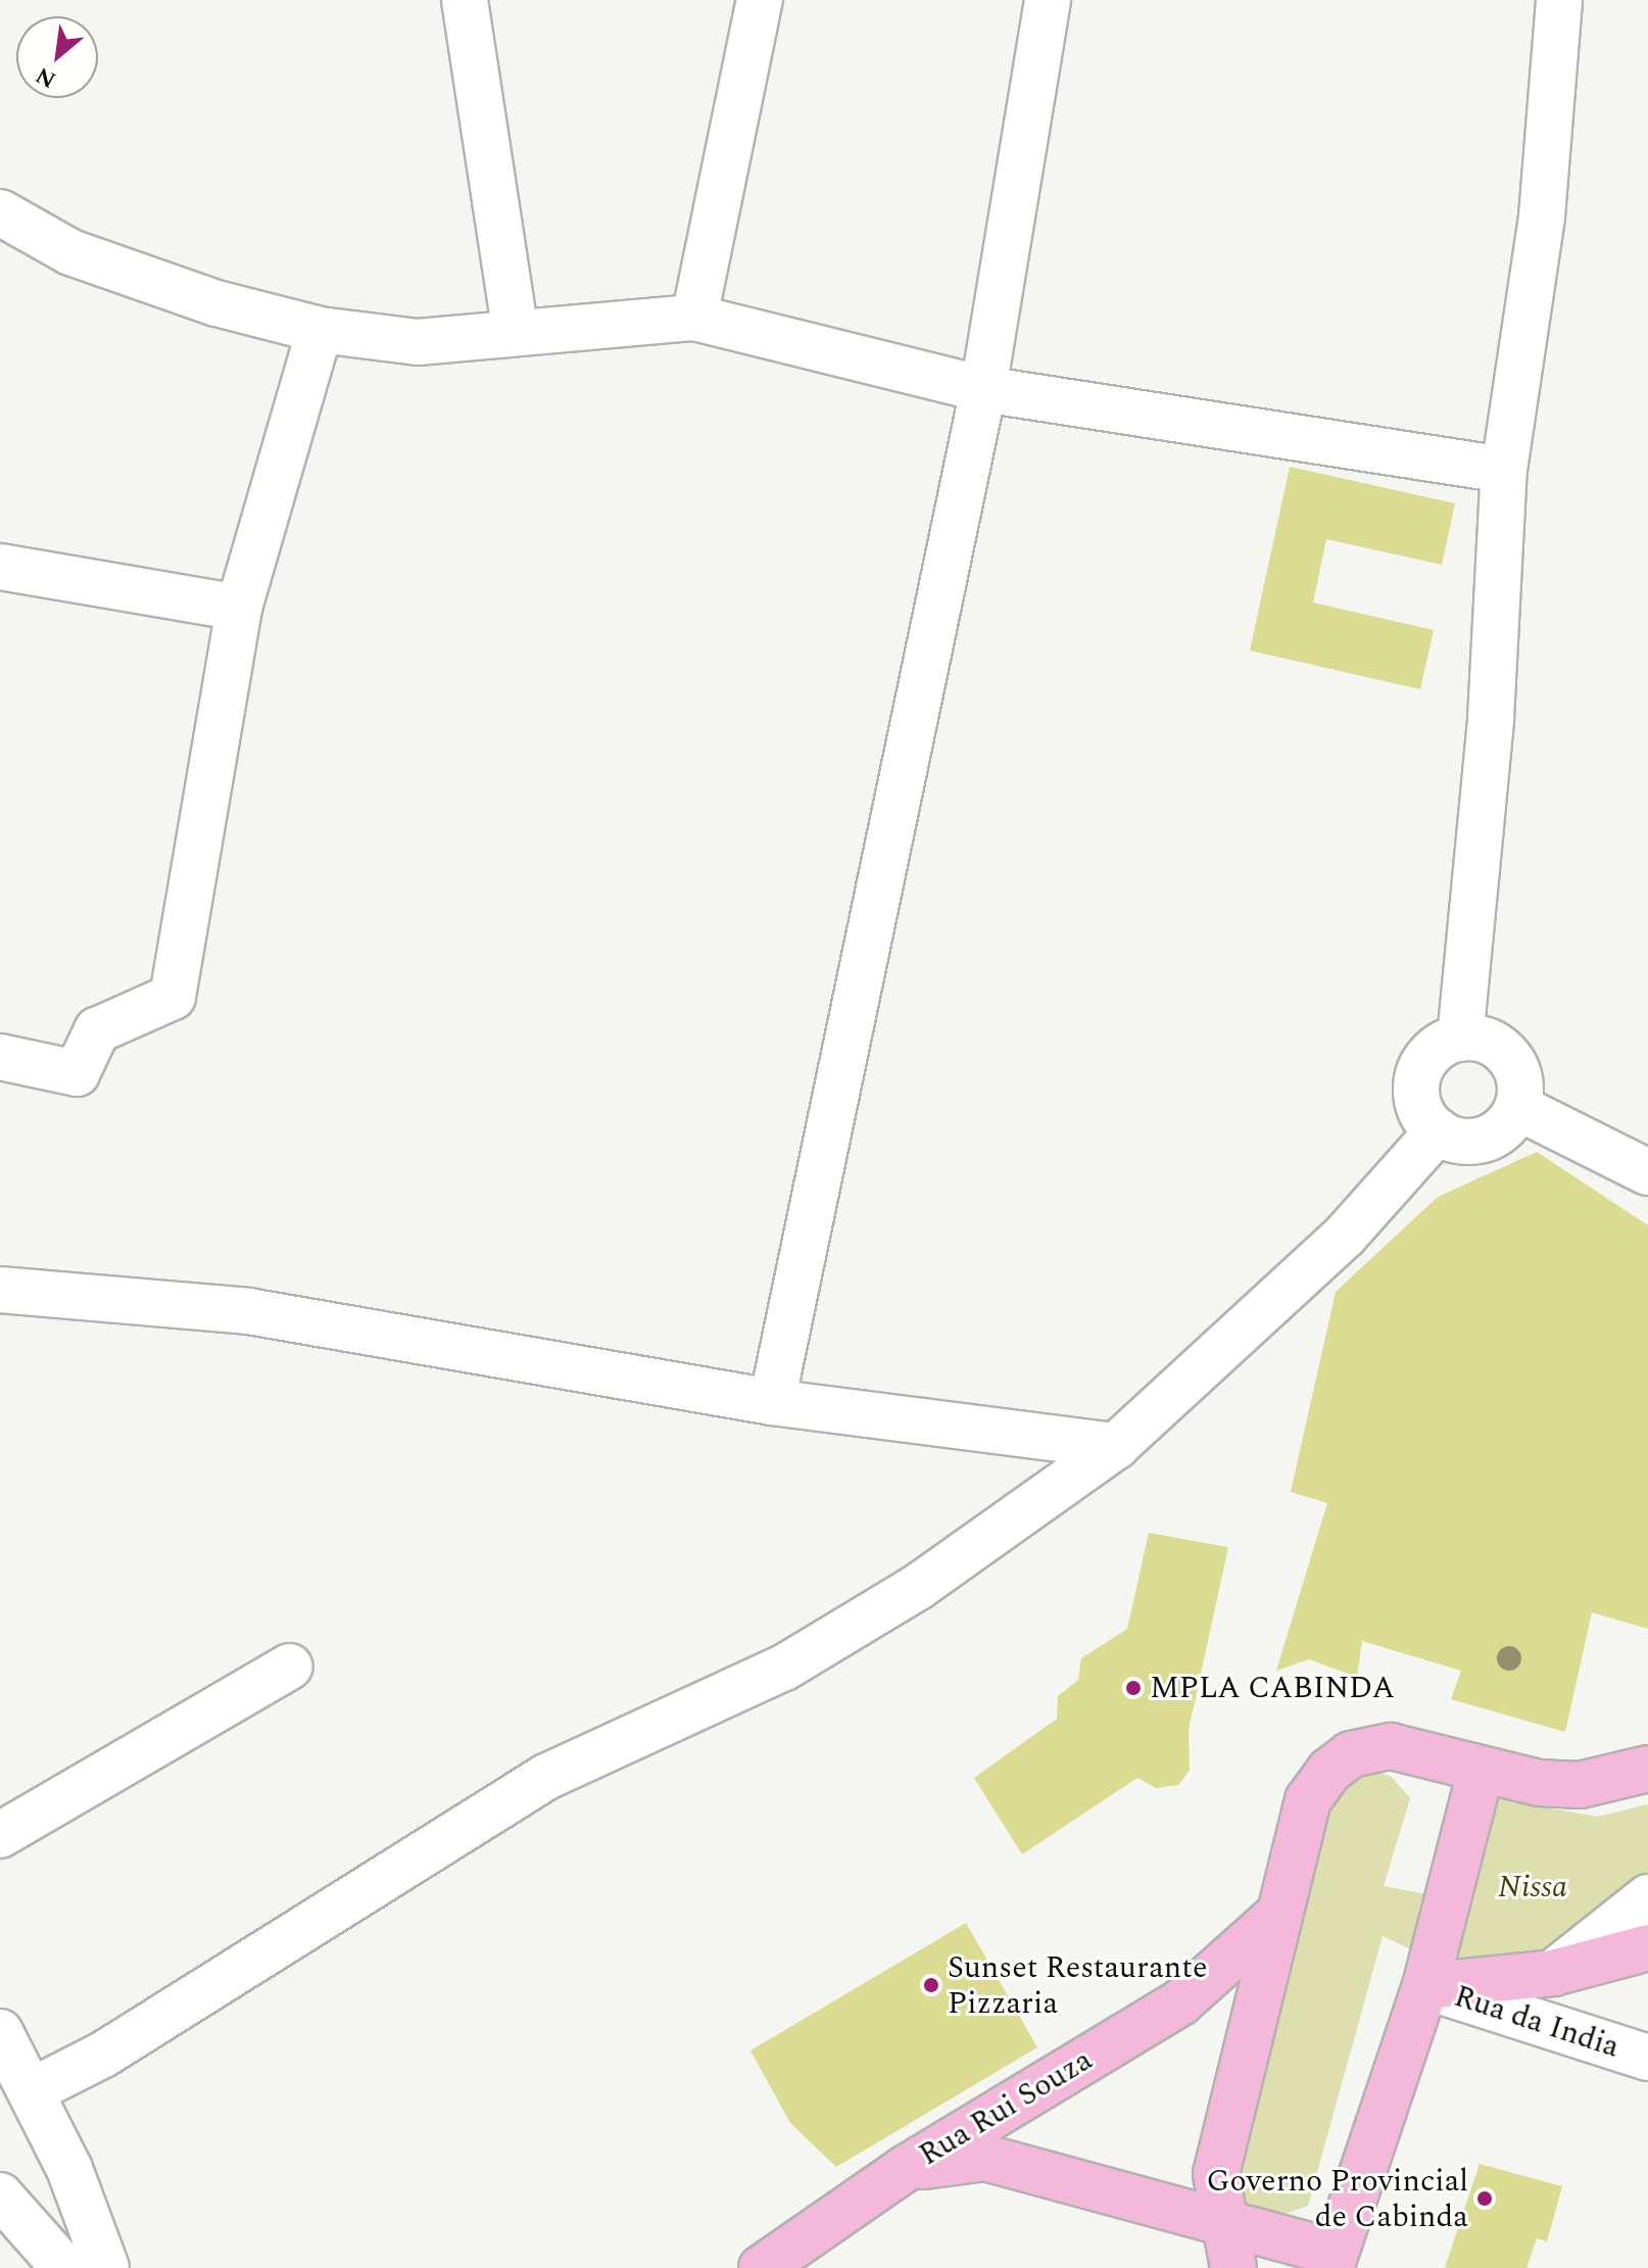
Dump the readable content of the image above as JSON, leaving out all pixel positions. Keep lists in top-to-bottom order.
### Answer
{
  "streets": {
    "main road": ["Rua Rui Souza"],
    "street": ["Rua da India"]
  },
  "parks": ["Nissa"],
  "places": ["MPLA CABINDA", "Sunset Restaurante Pizzaria", "Governo Provincial de Cabinda"],
  "north": "bottom left"
}
